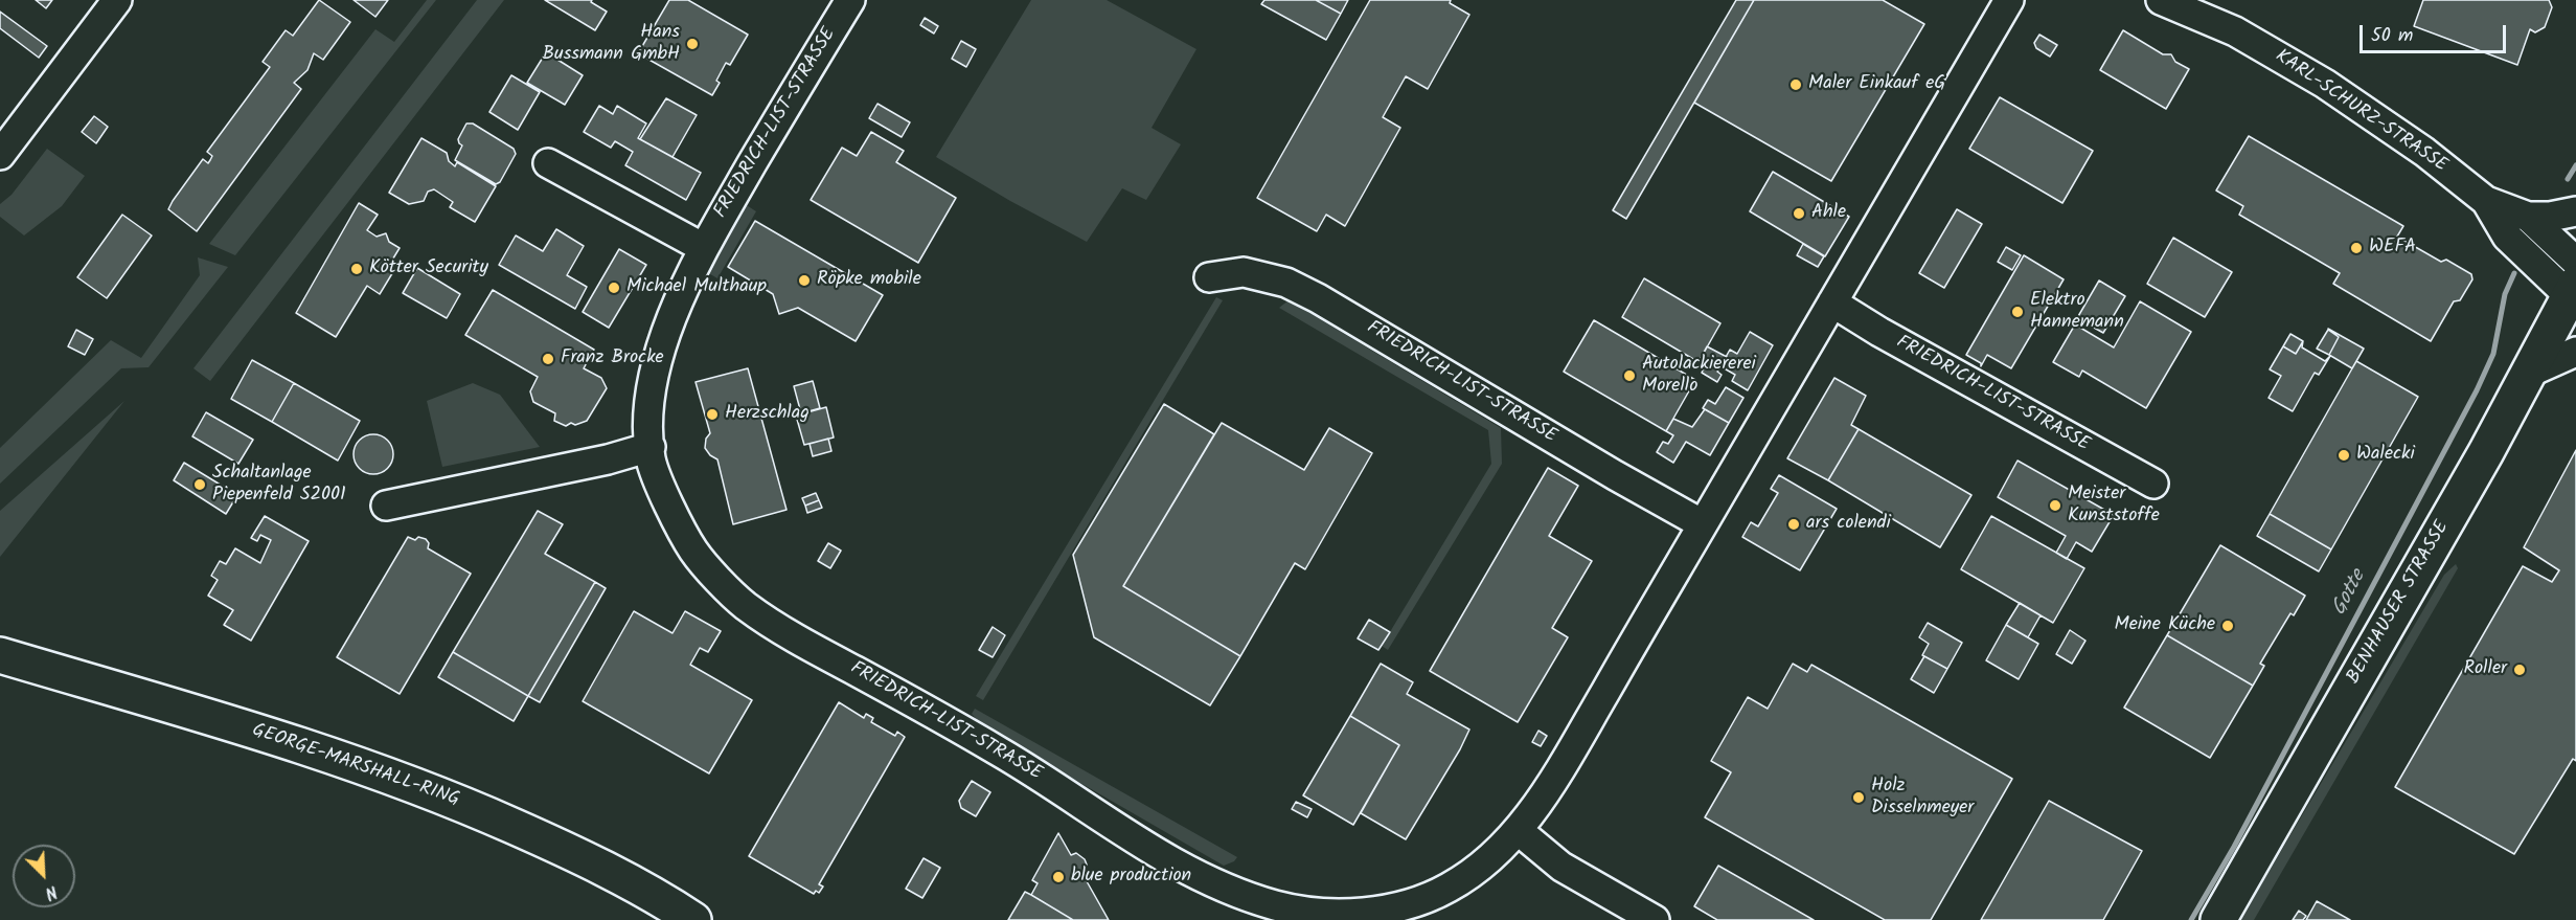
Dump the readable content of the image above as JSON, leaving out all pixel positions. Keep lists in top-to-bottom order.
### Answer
{
  "streets": {
    "main road": ["BENHAUSER STRASSE", "GEORGE-MARSHALL-RING"],
    "street": ["KARL-SCHURZ-STRASSE", "FRIEDRICH-LIST-STRASSE"]
  },
  "crossings": [
    ["KARL-SCHURZ-STRASSE", "BENHAUSER STRASSE"]
  ],
  "water": ["Gotte"],
  "places": [
    "Hans Bussmann GmbH",
    "Maler Einkauf eG",
    "Ahle",
    "WEFA",
    "Kötter Security",
    "Röpke mobile",
    "Michael Multhaup",
    "Elektro Hannemann",
    "Franz Brocke",
    "Autolackiererei Morello",
    "Herzschlag",
    "Walecki",
    "Schaltanlage Piepenfeld S2001",
    "Meister Kunststoffe",
    "ars colendi",
    "Meine Küche",
    "Roller",
    "Holz Disselnmeyer",
    "blue production"
  ],
  "scale_bar": "50 m",
  "north": "bottom right"
}
